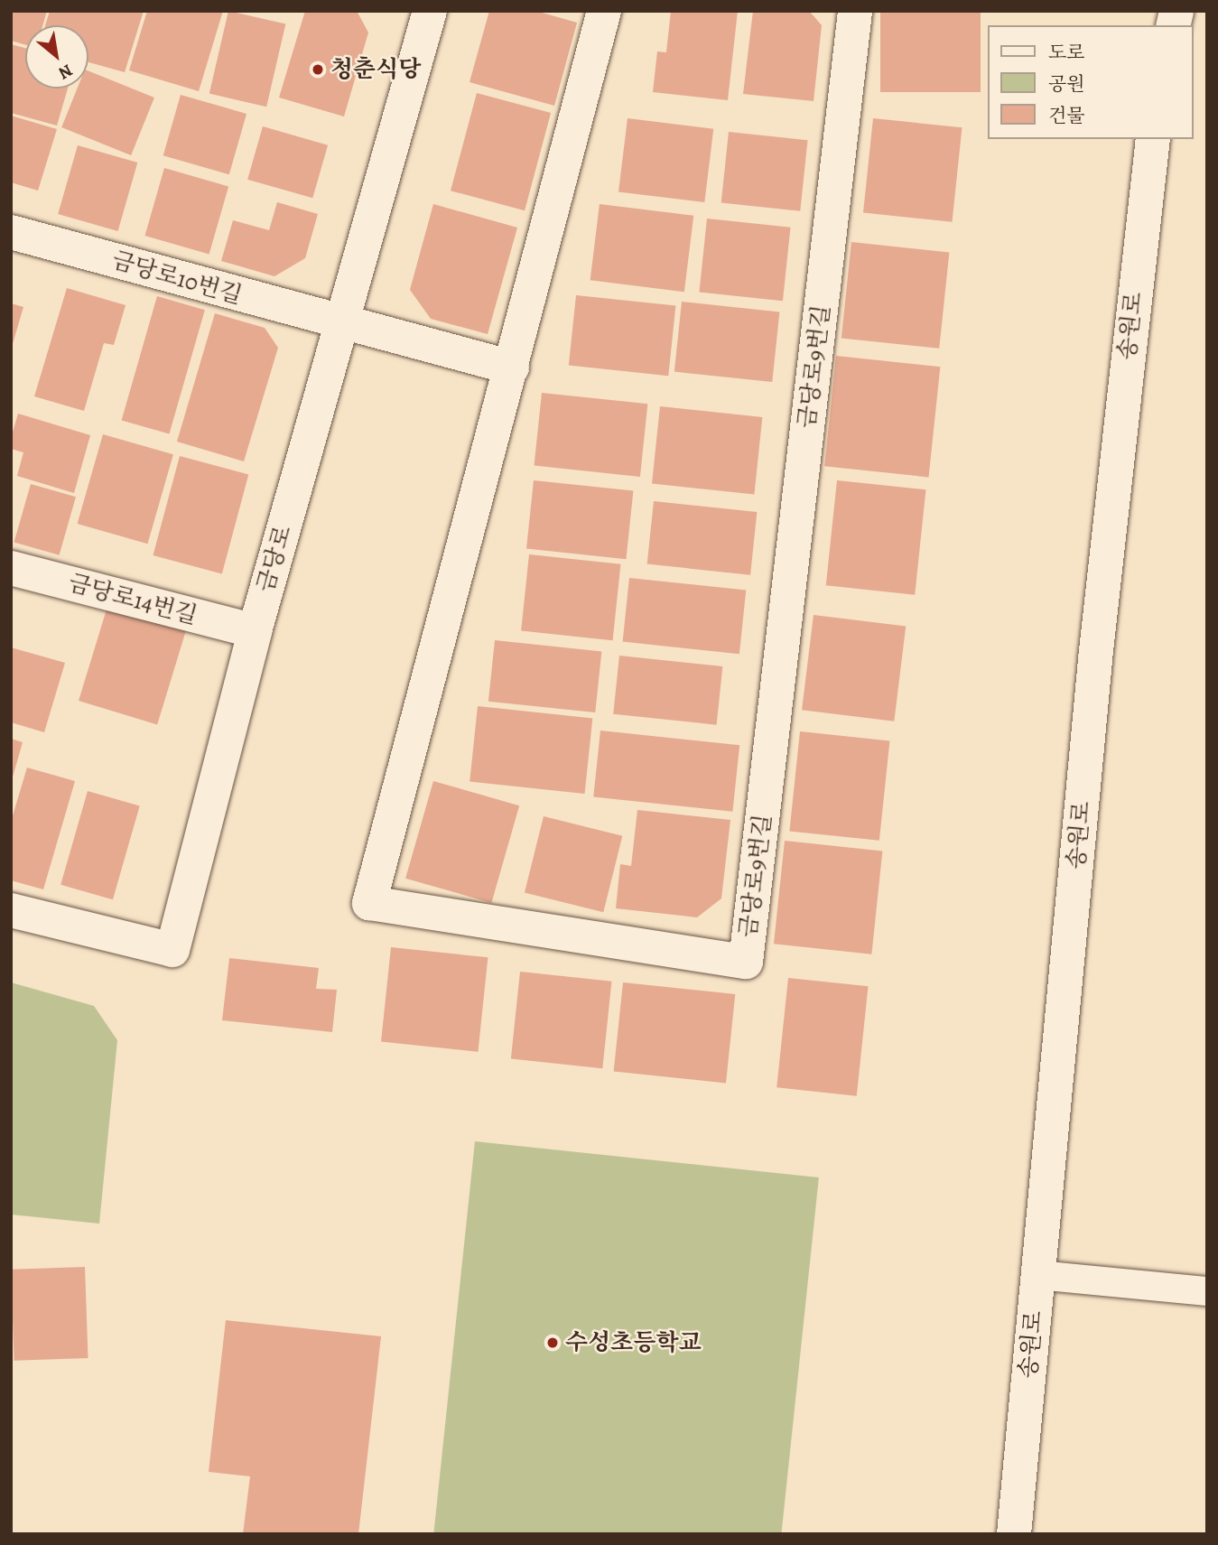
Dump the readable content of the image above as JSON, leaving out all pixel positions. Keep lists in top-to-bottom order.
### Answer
{
  "streets": {
    "street": [
      "금당로10번길",
      "송원로",
      "금당로9번길",
      "금당로",
      "금당로14번길"
    ]
  },
  "crossings": [
    ["금당로10번길", "금당로"],
    ["금당로", "금당로14번길"]
  ],
  "places": ["청춘식당", "수성초등학교"],
  "legend": ["도로", "공원", "건물"],
  "north": "bottom right"
}
